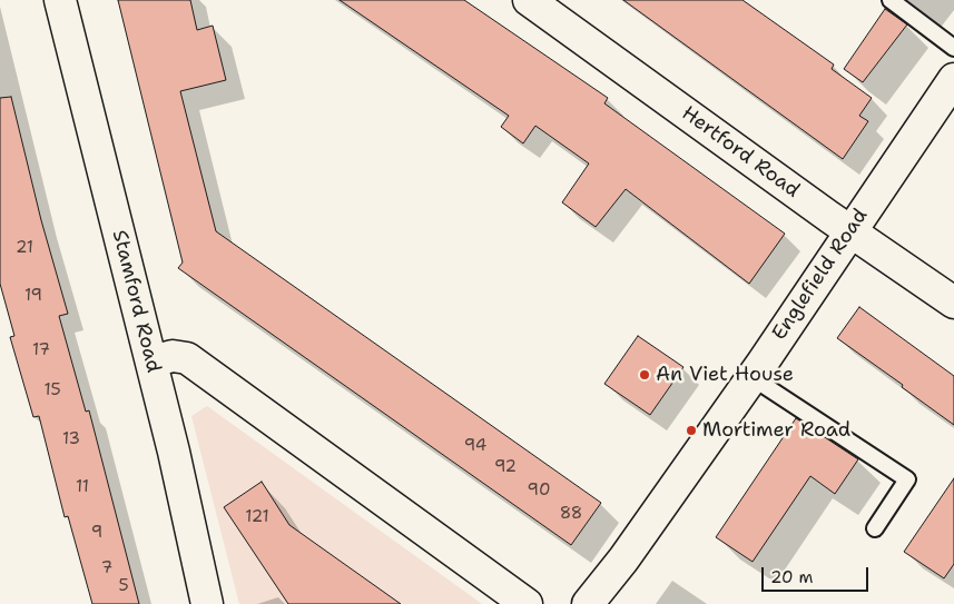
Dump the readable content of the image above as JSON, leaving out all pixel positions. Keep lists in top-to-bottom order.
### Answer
{
  "streets": {
    "street": ["Hertford Road", "Englefield Road", "Stamford Road"]
  },
  "crossings": [
    ["Hertford Road", "Englefield Road"]
  ],
  "places": ["An Viet House", "Mortimer Road"],
  "house_numbers": [
    "21",
    "19",
    "17",
    "15",
    "13",
    "94",
    "92",
    "11",
    "90",
    "88",
    "121",
    "9",
    "7",
    "5"
  ],
  "scale_bar": "20 m"
}
